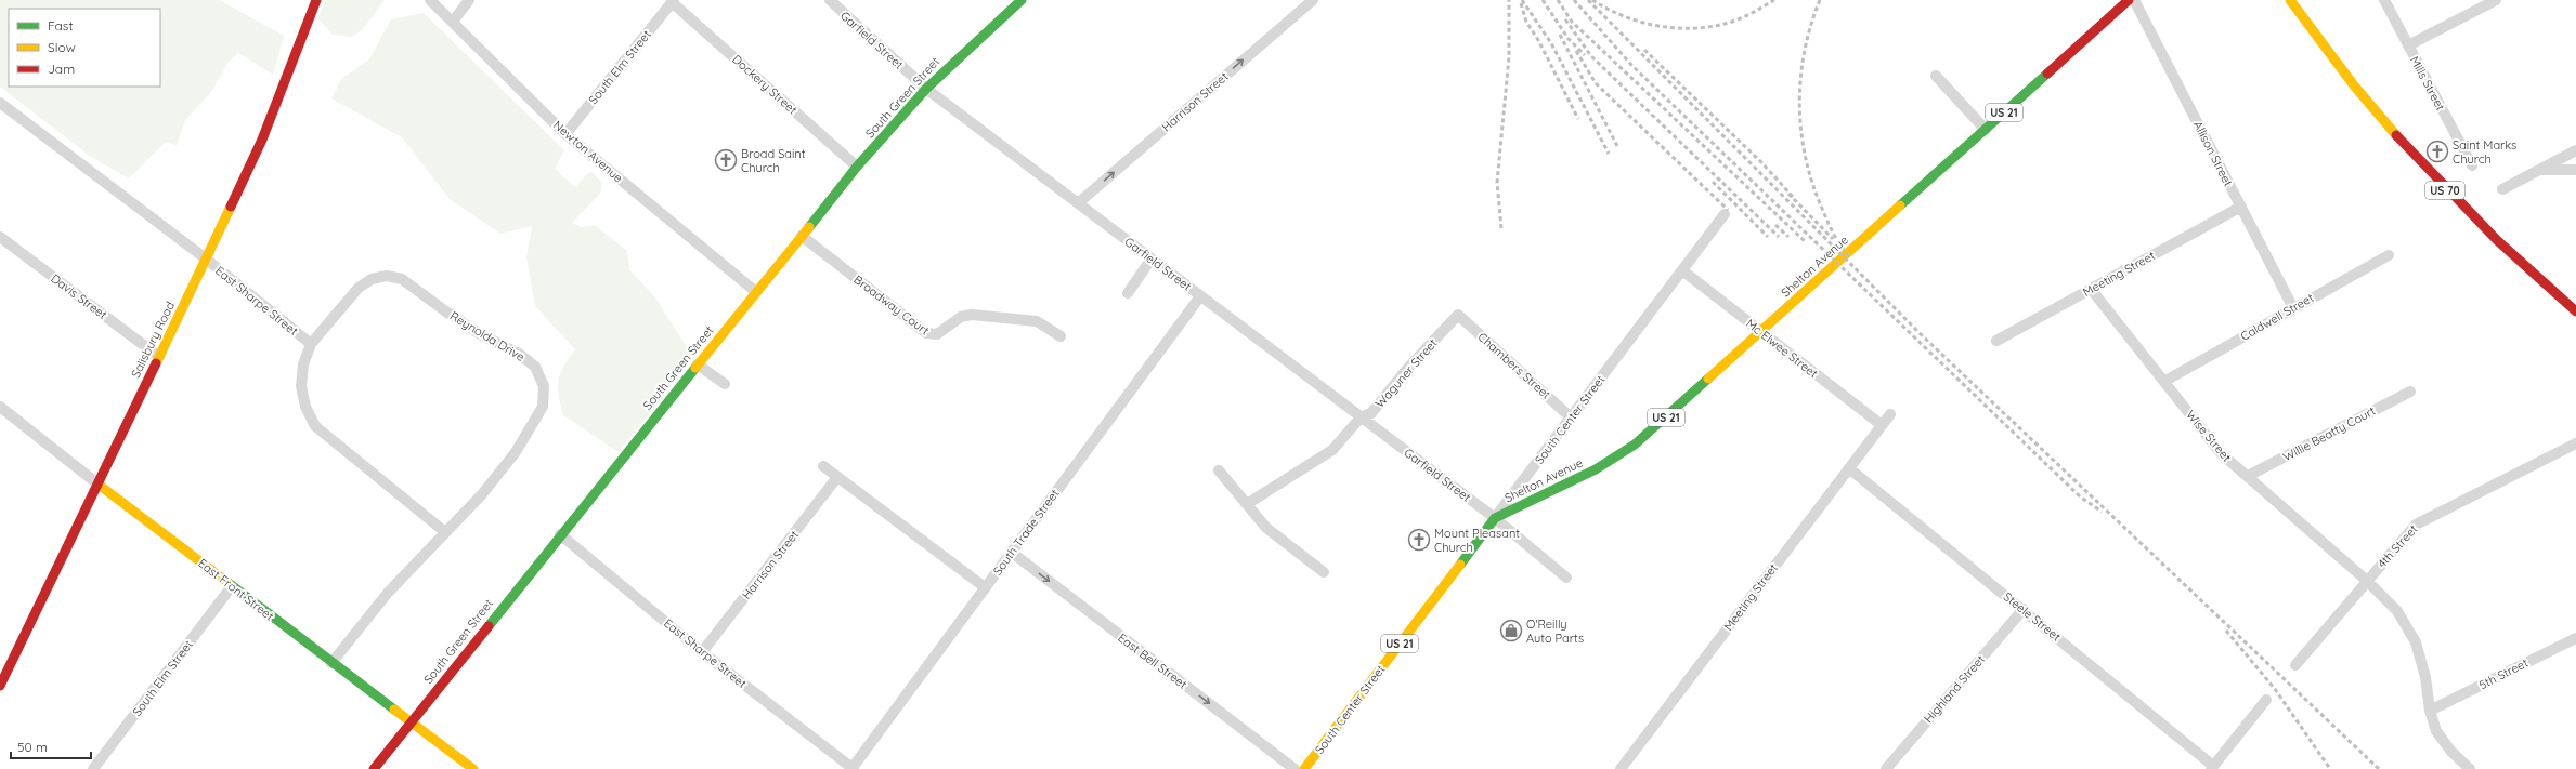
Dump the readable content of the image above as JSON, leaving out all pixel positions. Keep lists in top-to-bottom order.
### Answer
{
  "streets": {
    "main road": [
      "South Green Street",
      "US 21",
      "US 70",
      "Shelton Avenue",
      "Salisbury Road",
      "South Center Street",
      "East Front Street"
    ],
    "street": [
      "Garfield Street",
      "South Elm Street",
      "Mills Street",
      "Dockery Street",
      "Harrison Street",
      "Newton Avenue",
      "Allison Street",
      "Meeting Street",
      "Davis Street",
      "East Sharpe Street",
      "Broadway Court",
      "Caldwell Street",
      "Reynolda Drive",
      "Mc Elwee Street",
      "Chambers Street",
      "Waguner Street",
      "Willie Beatty Court",
      "Wise Street",
      "South Trade Street",
      "4th Street",
      "Steele Street",
      "East Bell Street",
      "5th Street",
      "Highland Street"
    ]
  },
  "crossings": [
    ["Garfield Street", "South Green Street"],
    ["Garfield Street", "Harrison Street"],
    ["Garfield Street", "Shelton Avenue"],
    ["Garfield Street", "Waguner Street"],
    ["Garfield Street", "South Center Street"],
    ["Garfield Street", "South Trade Street"],
    ["South Elm Street", "Dockery Street"],
    ["South Elm Street", "Newton Avenue"],
    ["South Elm Street", "East Front Street"],
    ["Dockery Street", "South Green Street"],
    ["South Green Street", "Newton Avenue"],
    ["South Green Street", "East Sharpe Street"],
    ["South Green Street", "Broadway Court"],
    ["South Green Street", "East Front Street"],
    ["Harrison Street", "East Sharpe Street"],
    ["Allison Street", "Meeting Street"],
    ["Allison Street", "Caldwell Street"],
    ["Shelton Avenue", "Mc Elwee Street"],
    ["Shelton Avenue", "South Center Street"],
    ["Meeting Street", "Mc Elwee Street"],
    ["Meeting Street", "Wise Street"],
    ["Meeting Street", "Steele Street"],
    ["Davis Street", "Salisbury Road"],
    ["East Sharpe Street", "Reynolda Drive"],
    ["East Sharpe Street", "Salisbury Road"],
    ["East Sharpe Street", "South Trade Street"],
    ["Caldwell Street", "Wise Street"],
    ["Reynolda Drive", "East Front Street"],
    ["Salisbury Road", "East Front Street"],
    ["Mc Elwee Street", "South Center Street"],
    ["Chambers Street", "Waguner Street"],
    ["Chambers Street", "South Center Street"],
    ["Willie Beatty Court", "Wise Street"],
    ["Wise Street", "4th Street"],
    ["Wise Street", "5th Street"],
    ["South Trade Street", "East Bell Street"],
    ["Steele Street", "Highland Street"]
  ],
  "one_way": ["Harrison Street", "East Bell Street"],
  "places": {
    "church": ["Saint Marks Church", "Broad Saint Church", "Mount Pleasant Church"],
    "shop": ["O'Reilly Auto Parts"]
  },
  "legend": ["Fast", "Slow", "Jam"],
  "scale_bar": "50 m"
}
